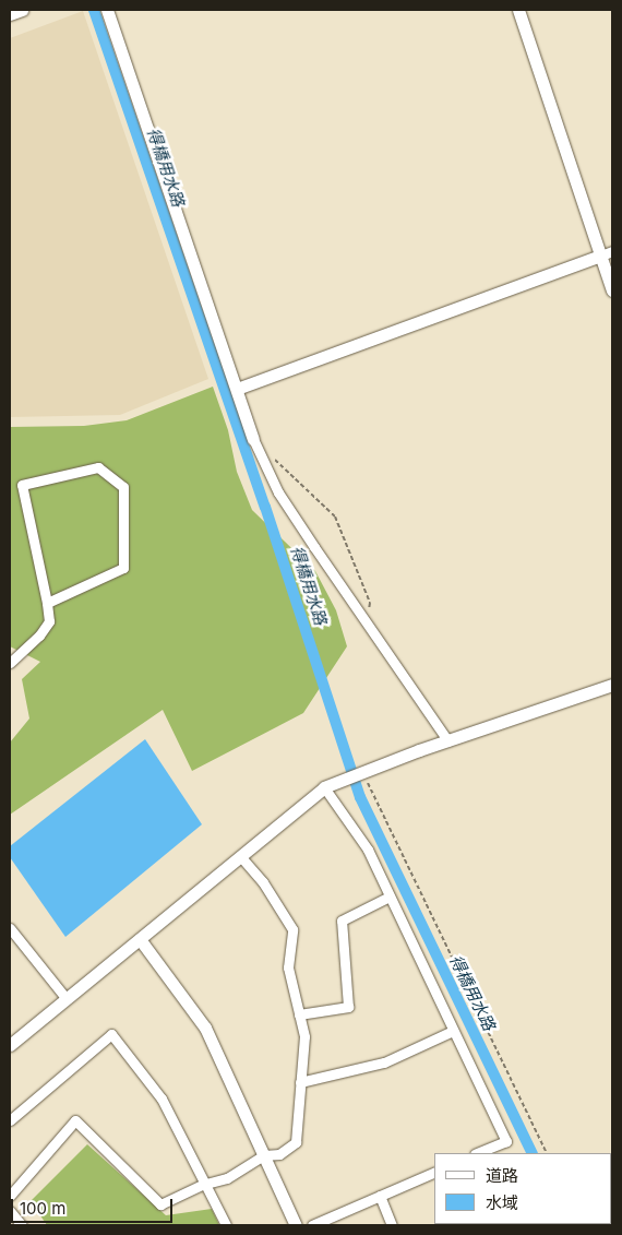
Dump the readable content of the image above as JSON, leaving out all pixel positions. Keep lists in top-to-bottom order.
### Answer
{
  "water": ["得橋用水路"],
  "legend": ["道路", "水域"],
  "scale_bar": "100 m"
}
